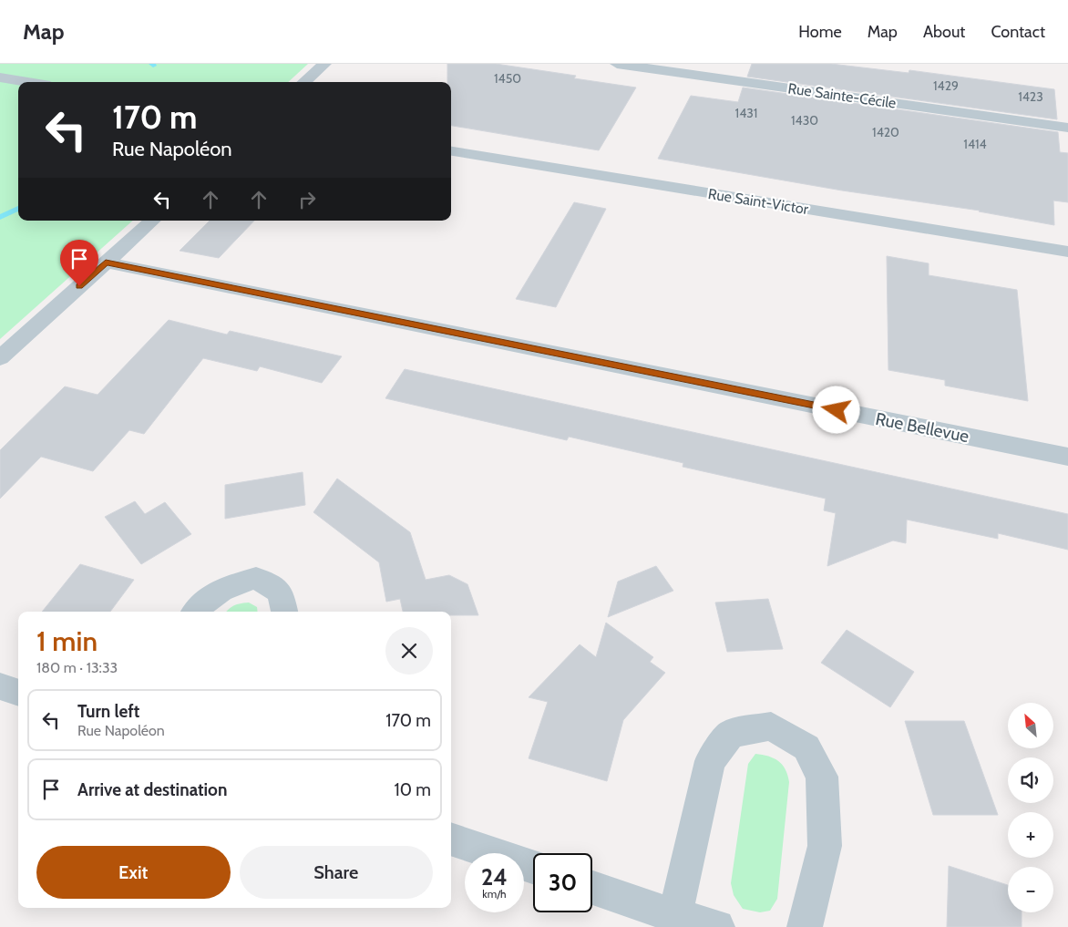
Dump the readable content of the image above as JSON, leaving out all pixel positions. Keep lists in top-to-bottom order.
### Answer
{
  "streets": {
    "street": ["Rue Sainte-Cécile", "Rue Saint-Victor", "Rue Bellevue"]
  },
  "house_numbers": [
    "1450",
    "1429",
    "1423",
    "1431",
    "1430",
    "1420",
    "1414"
  ],
  "north": "top left",
  "page": {
    "header": "Map",
    "nav": [
      "Home",
      "Map",
      "About",
      "Contact"
    ],
    "turn": ["170 m", "Rue Napoléon"],
    "heading": ["1 min", "180 m · 13:33"],
    "list": [
      {
        "name": "Turn left",
        "note": "Rue Napoléon",
        "value": "170 m"
      },
      {
        "name": "Arrive at destination",
        "value": "10 m"
      }
    ],
    "map_buttons": ["+", "−"],
    "buttons": ["Exit", "Share"],
    "speed": "24 km/h",
    "limit": "30"
  }
}
